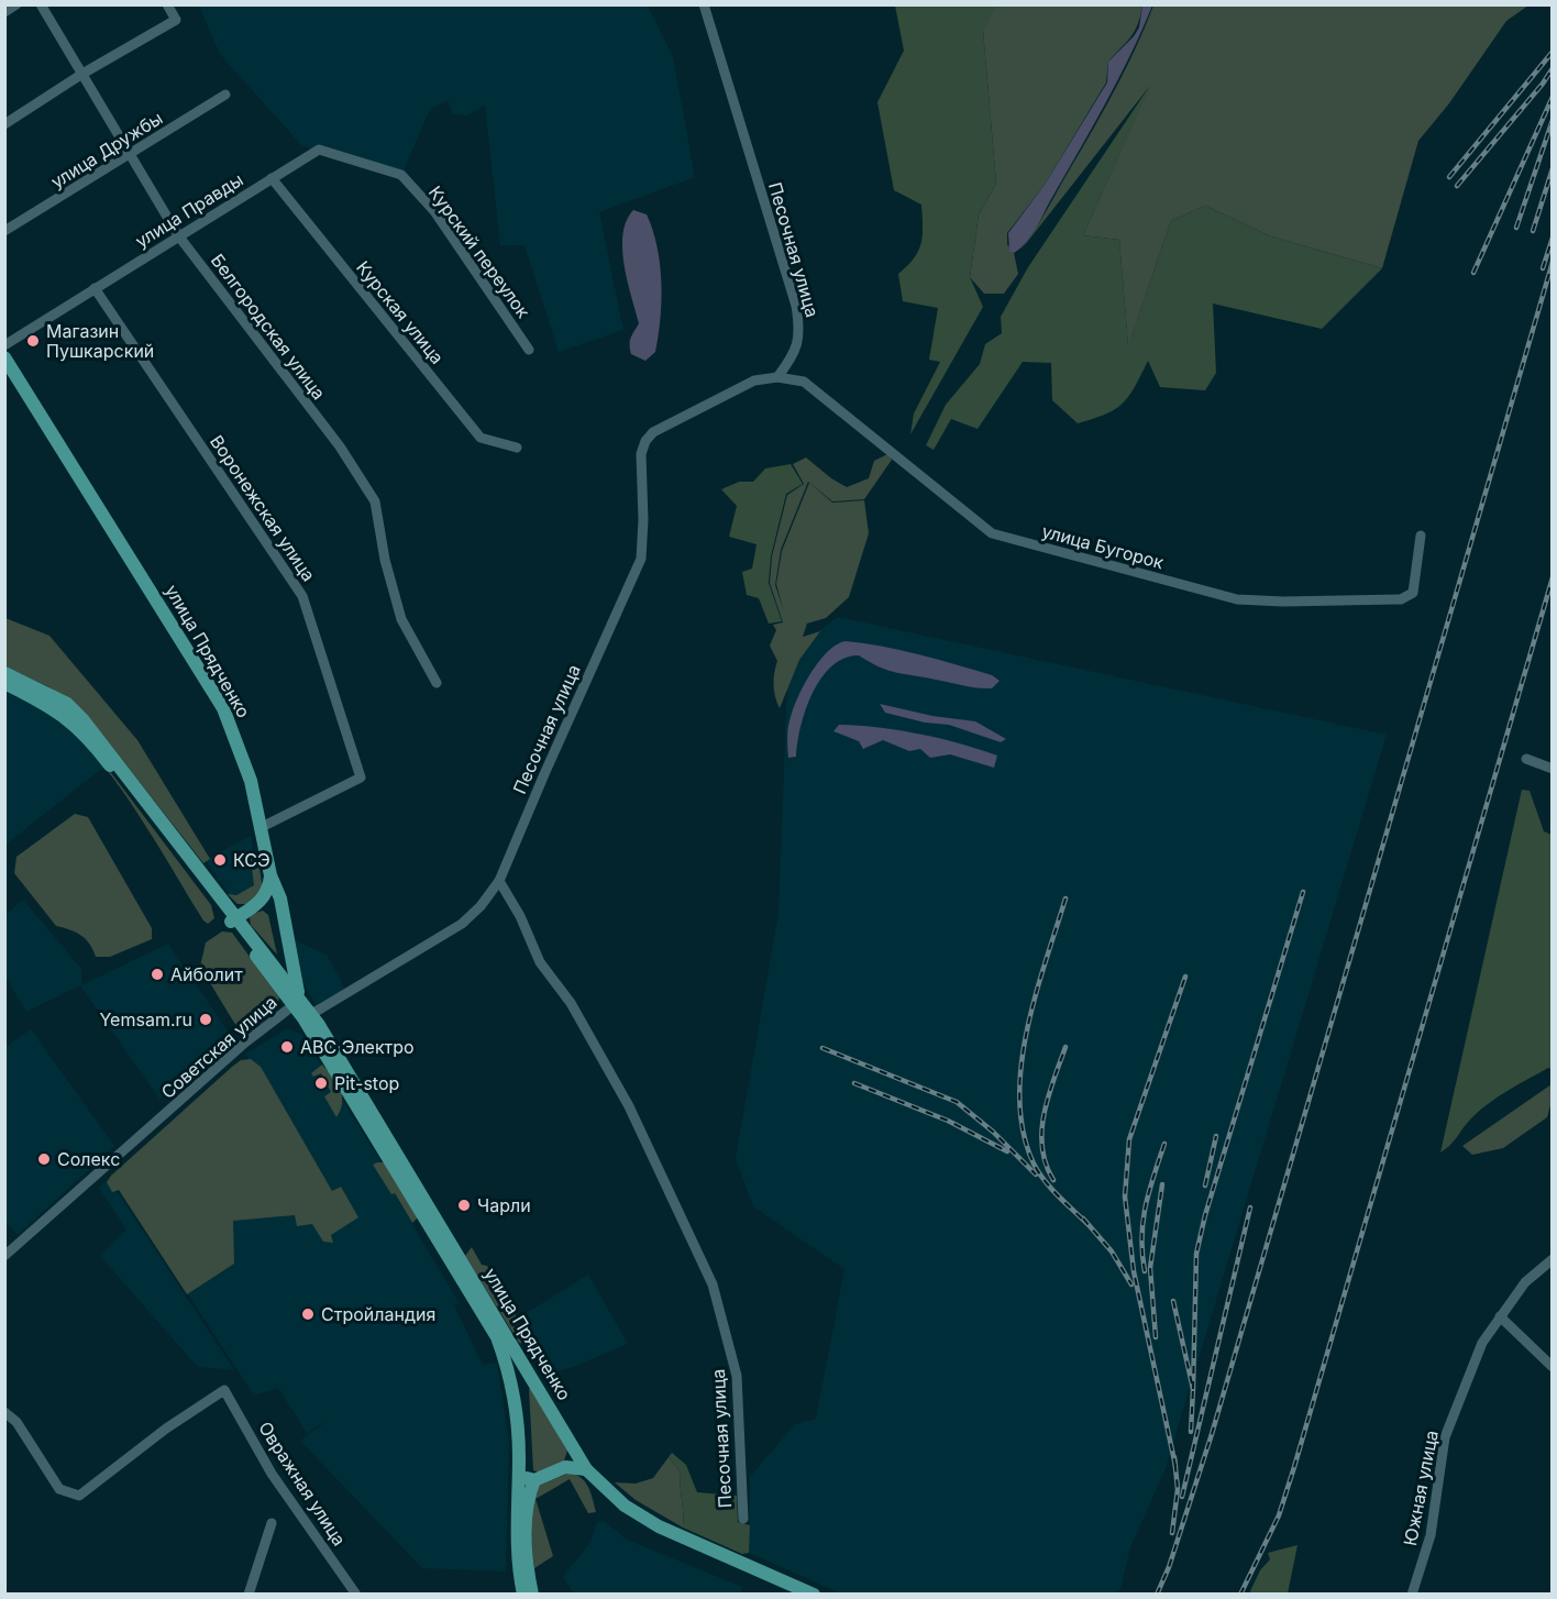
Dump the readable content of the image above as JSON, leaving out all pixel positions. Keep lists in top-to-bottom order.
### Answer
{
  "streets": {
    "main road": ["улица Прядченко"],
    "street": [
      "улица Дружбы",
      "улица Правды",
      "Песочная улица",
      "Курский переулок",
      "Курская улица",
      "Белгородская улица",
      "Воронежская улица",
      "улица Бугорок",
      "Советская улица",
      "Овражная улица",
      "Южная улица"
    ]
  },
  "crossings": [
    ["улица Дружбы", "Белгородская улица"],
    ["улица Правды", "Курский переулок"],
    ["улица Правды", "Курская улица"],
    ["улица Правды", "Белгородская улица"],
    ["улица Правды", "Воронежская улица"],
    ["Песочная улица", "улица Бугорок"],
    ["Воронежская улица", "улица Прядченко"],
    ["улица Прядченко", "Советская улица"]
  ],
  "places": [
    "Магазин Пушкарский",
    "КСЭ",
    "Айболит",
    "Yemsam.ru",
    "АВС Электро",
    "Pit-stop",
    "Солекс",
    "Чарли",
    "Стройландия"
  ]
}
